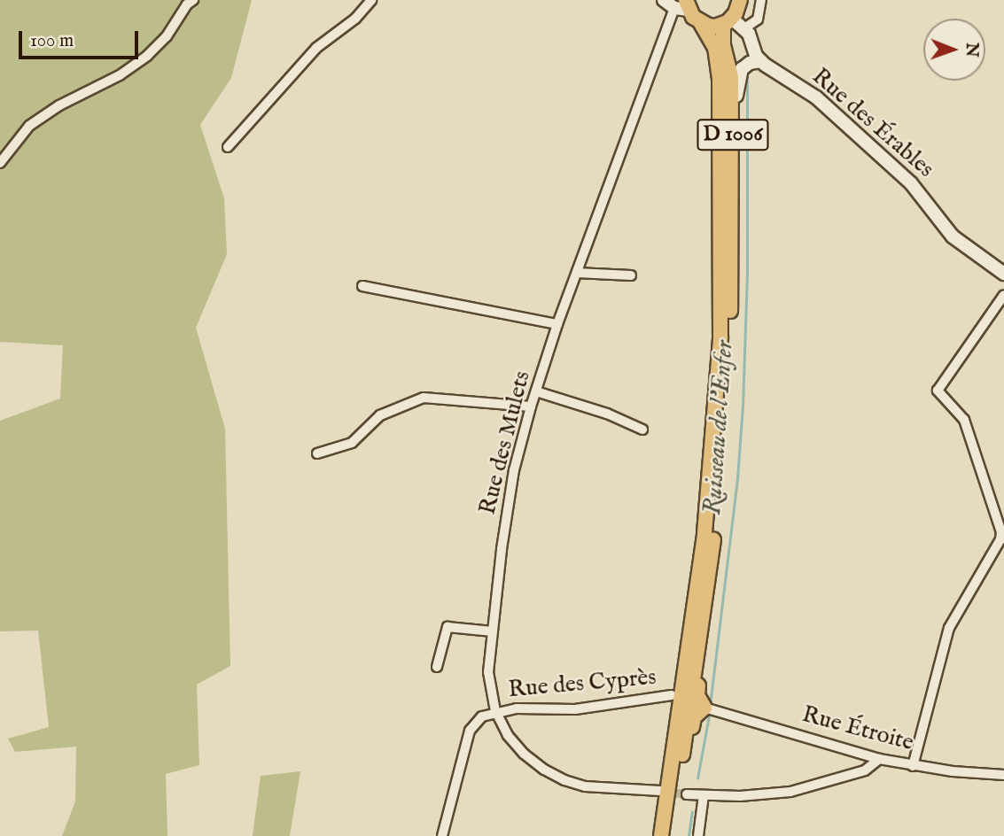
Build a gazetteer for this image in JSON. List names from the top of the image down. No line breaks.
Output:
{"streets":{"main road":["D 1006"],"street":["Rue des Érables","Rue des Mulets","Rue des Cyprès","Rue Étroite"]},"crossings":[["Rue des Érables","D 1006"],["D 1006","Rue des Cyprès"],["Rue des Mulets","Rue des Cyprès"]],"water":["Ruisseau de l'Enfer"],"scale_bar":"100 m","north":"right"}
